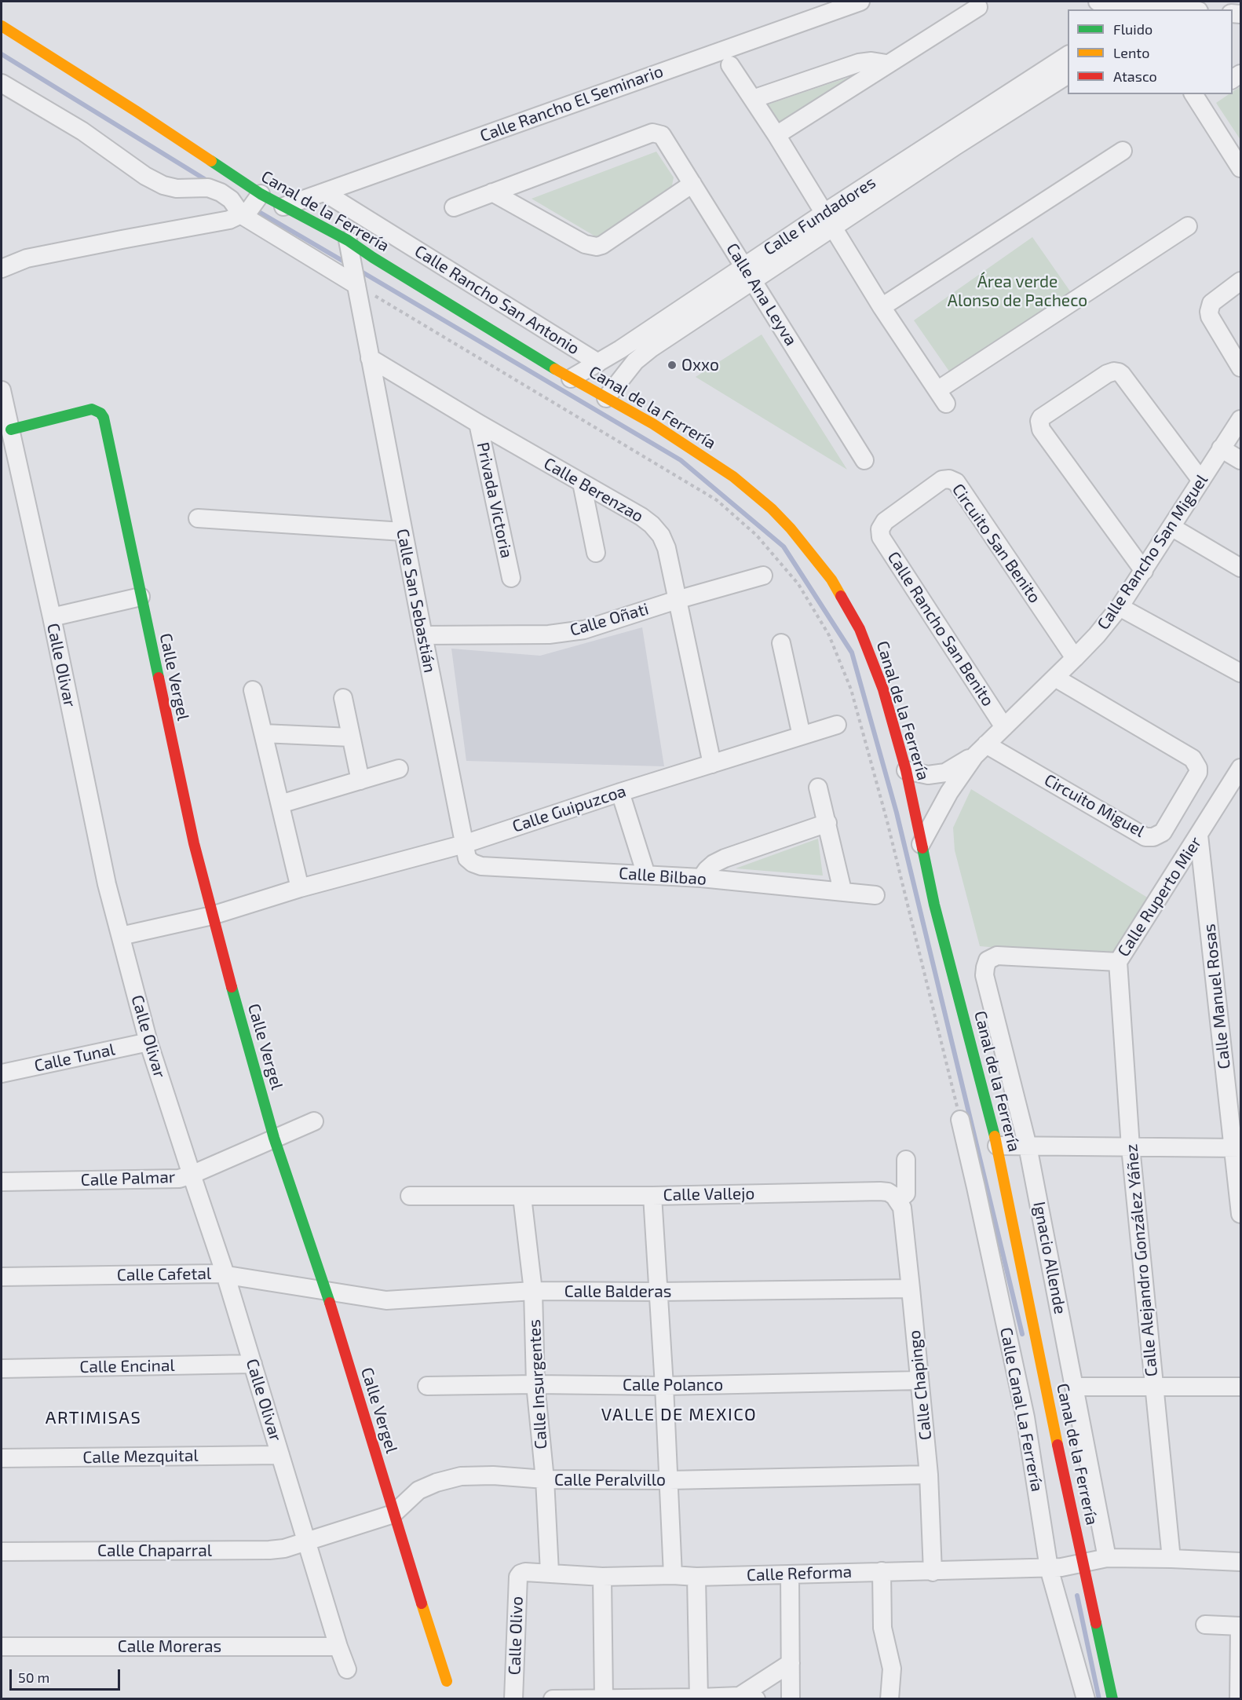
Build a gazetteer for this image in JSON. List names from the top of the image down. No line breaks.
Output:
{"streets":{"street":["Calle Rancho El Seminario","Canal de la Ferrería","Calle Fundadores","Calle Ana Leyva","Calle Rancho San Antonio","Calle Berenzao","Privada Victoria","Circuito San Benito","Calle Rancho San Miguel","Calle San Sebastián","Calle Oñati","Calle Rancho San Benito","Calle Olivar","Calle Vergel","Circuito Miguel","Calle Guipuzcoa","Calle Bilbao","Calle Ruperto Mier","Calle Manuel Rosas","Calle Tunal","Calle Palmar","Calle Vallejo","Ignacio Allende","Calle Alejandro González Yáñez","Calle Cafetal","Calle Balderas","Calle Encinal","Calle Insurgentes","Calle Polanco","Calle Chapingo","Calle Canal La Ferrería","Calle Mezquital","Calle Peralvillo","Calle Chaparral","Calle Reforma","Calle Olivo","Calle Moreras"]},"crossings":[["Calle Rancho El Seminario","Canal de la Ferrería"],["Calle Rancho El Seminario","Calle Rancho San Antonio"],["Canal de la Ferrería","Calle Fundadores"],["Canal de la Ferrería","Calle Rancho San Miguel"],["Canal de la Ferrería","Calle San Sebastián"],["Canal de la Ferrería","Calle Canal La Ferrería"],["Canal de la Ferrería","Calle Reforma"],["Calle Fundadores","Calle Ana Leyva"],["Calle Fundadores","Calle Rancho San Antonio"],["Calle Berenzao","Privada Victoria"],["Calle Berenzao","Calle San Sebastián"],["Calle Berenzao","Calle Oñati"],["Calle Berenzao","Calle Guipuzcoa"],["Circuito San Benito","Calle Rancho San Miguel"],["Circuito San Benito","Calle Rancho San Benito"],["Calle Rancho San Miguel","Calle Rancho San Benito"],["Calle Rancho San Miguel","Circuito Miguel"],["Calle San Sebastián","Calle Oñati"],["Calle San Sebastián","Calle Guipuzcoa"],["Calle San Sebastián","Calle Bilbao"],["Calle Olivar","Calle Vergel"],["Calle Olivar","Calle Guipuzcoa"],["Calle Olivar","Calle Tunal"],["Calle Olivar","Calle Palmar"],["Calle Olivar","Calle Cafetal"],["Calle Olivar","Calle Encinal"],["Calle Olivar","Calle Mezquital"],["Calle Olivar","Calle Peralvillo"],["Calle Olivar","Calle Chaparral"],["Calle Olivar","Calle Moreras"],["Calle Vergel","Calle Guipuzcoa"],["Calle Vergel","Calle Palmar"],["Calle Vergel","Calle Cafetal"],["Calle Vergel","Calle Balderas"],["Calle Vergel","Calle Peralvillo"],["Calle Guipuzcoa","Calle Bilbao"],["Calle Ruperto Mier","Calle Manuel Rosas"],["Calle Ruperto Mier","Ignacio Allende"],["Calle Ruperto Mier","Calle Alejandro González Yáñez"],["Calle Vallejo","Calle Insurgentes"],["Calle Vallejo","Calle Chapingo"],["Ignacio Allende","Calle Reforma"],["Calle Alejandro González Yáñez","Calle Reforma"],["Calle Cafetal","Calle Balderas"],["Calle Balderas","Calle Insurgentes"],["Calle Balderas","Calle Chapingo"],["Calle Insurgentes","Calle Polanco"],["Calle Insurgentes","Calle Peralvillo"],["Calle Insurgentes","Calle Reforma"],["Calle Polanco","Calle Chapingo"],["Calle Chapingo","Calle Peralvillo"],["Calle Chapingo","Calle Reforma"],["Calle Canal La Ferrería","Calle Reforma"],["Calle Peralvillo","Calle Chaparral"],["Calle Reforma","Calle Olivo"]],"districts":["VALLE DE MEXICO","ARTIMISAS"],"parks":["Área verde Alonso de Pacheco"],"places":["Oxxo"],"legend":["Fluido","Lento","Atasco"],"scale_bar":"50 m"}
